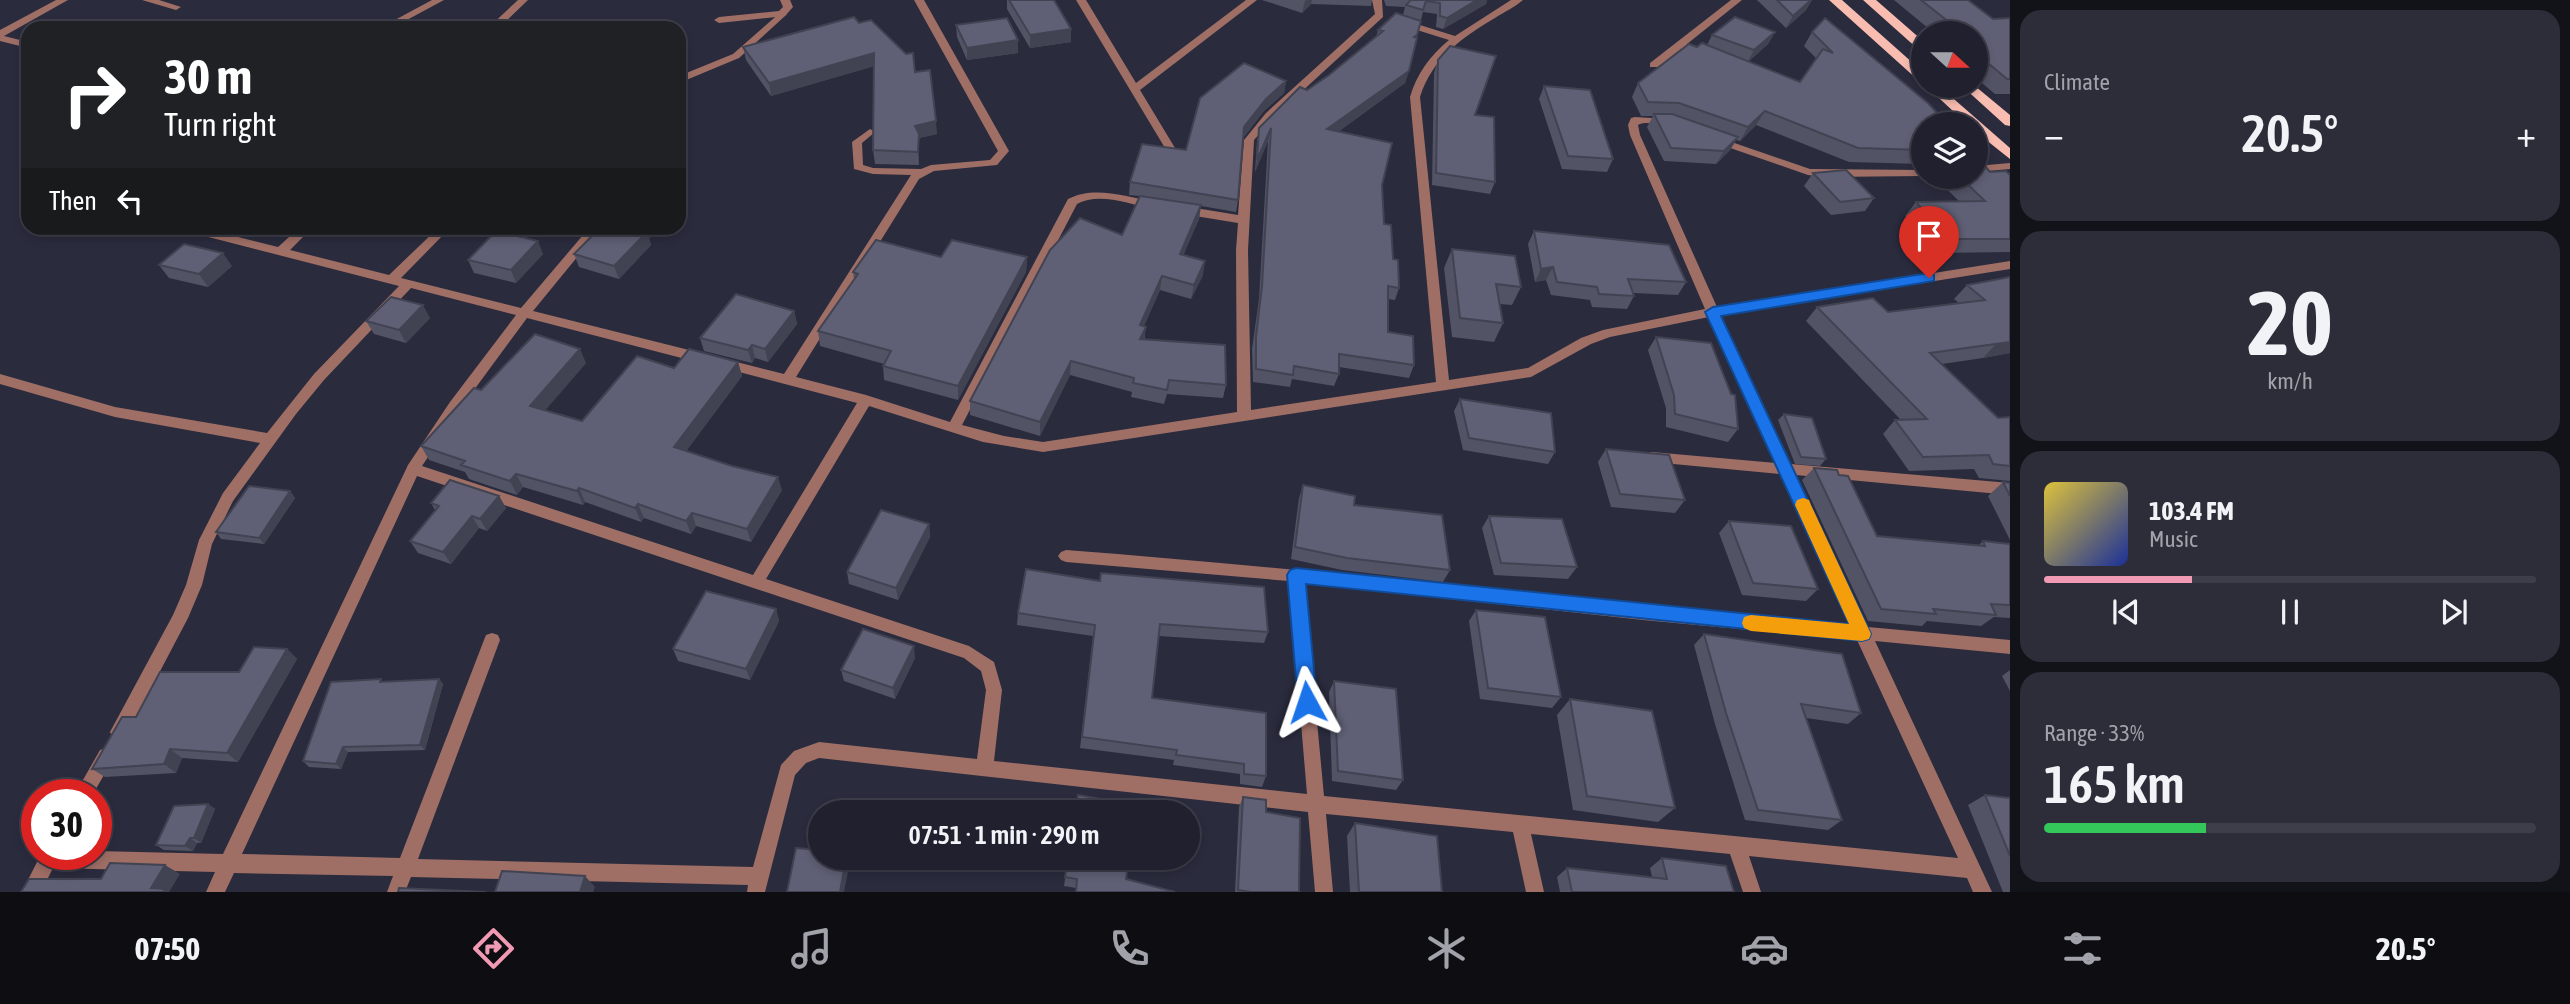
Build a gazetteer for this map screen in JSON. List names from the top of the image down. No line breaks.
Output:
{"north":"right","page":{"tile":["Climate",["20","km/h"],["Range · 33%","165 km"]],"turn":["30 m","Turn right"],"heat":["−","20.5°","+"],"then":"Then","song":["103.4 FM","Music"],"limit":"30","trip":"07:51 · 1 min · 290 m","tabs":["07:50","20.5°"]}}
